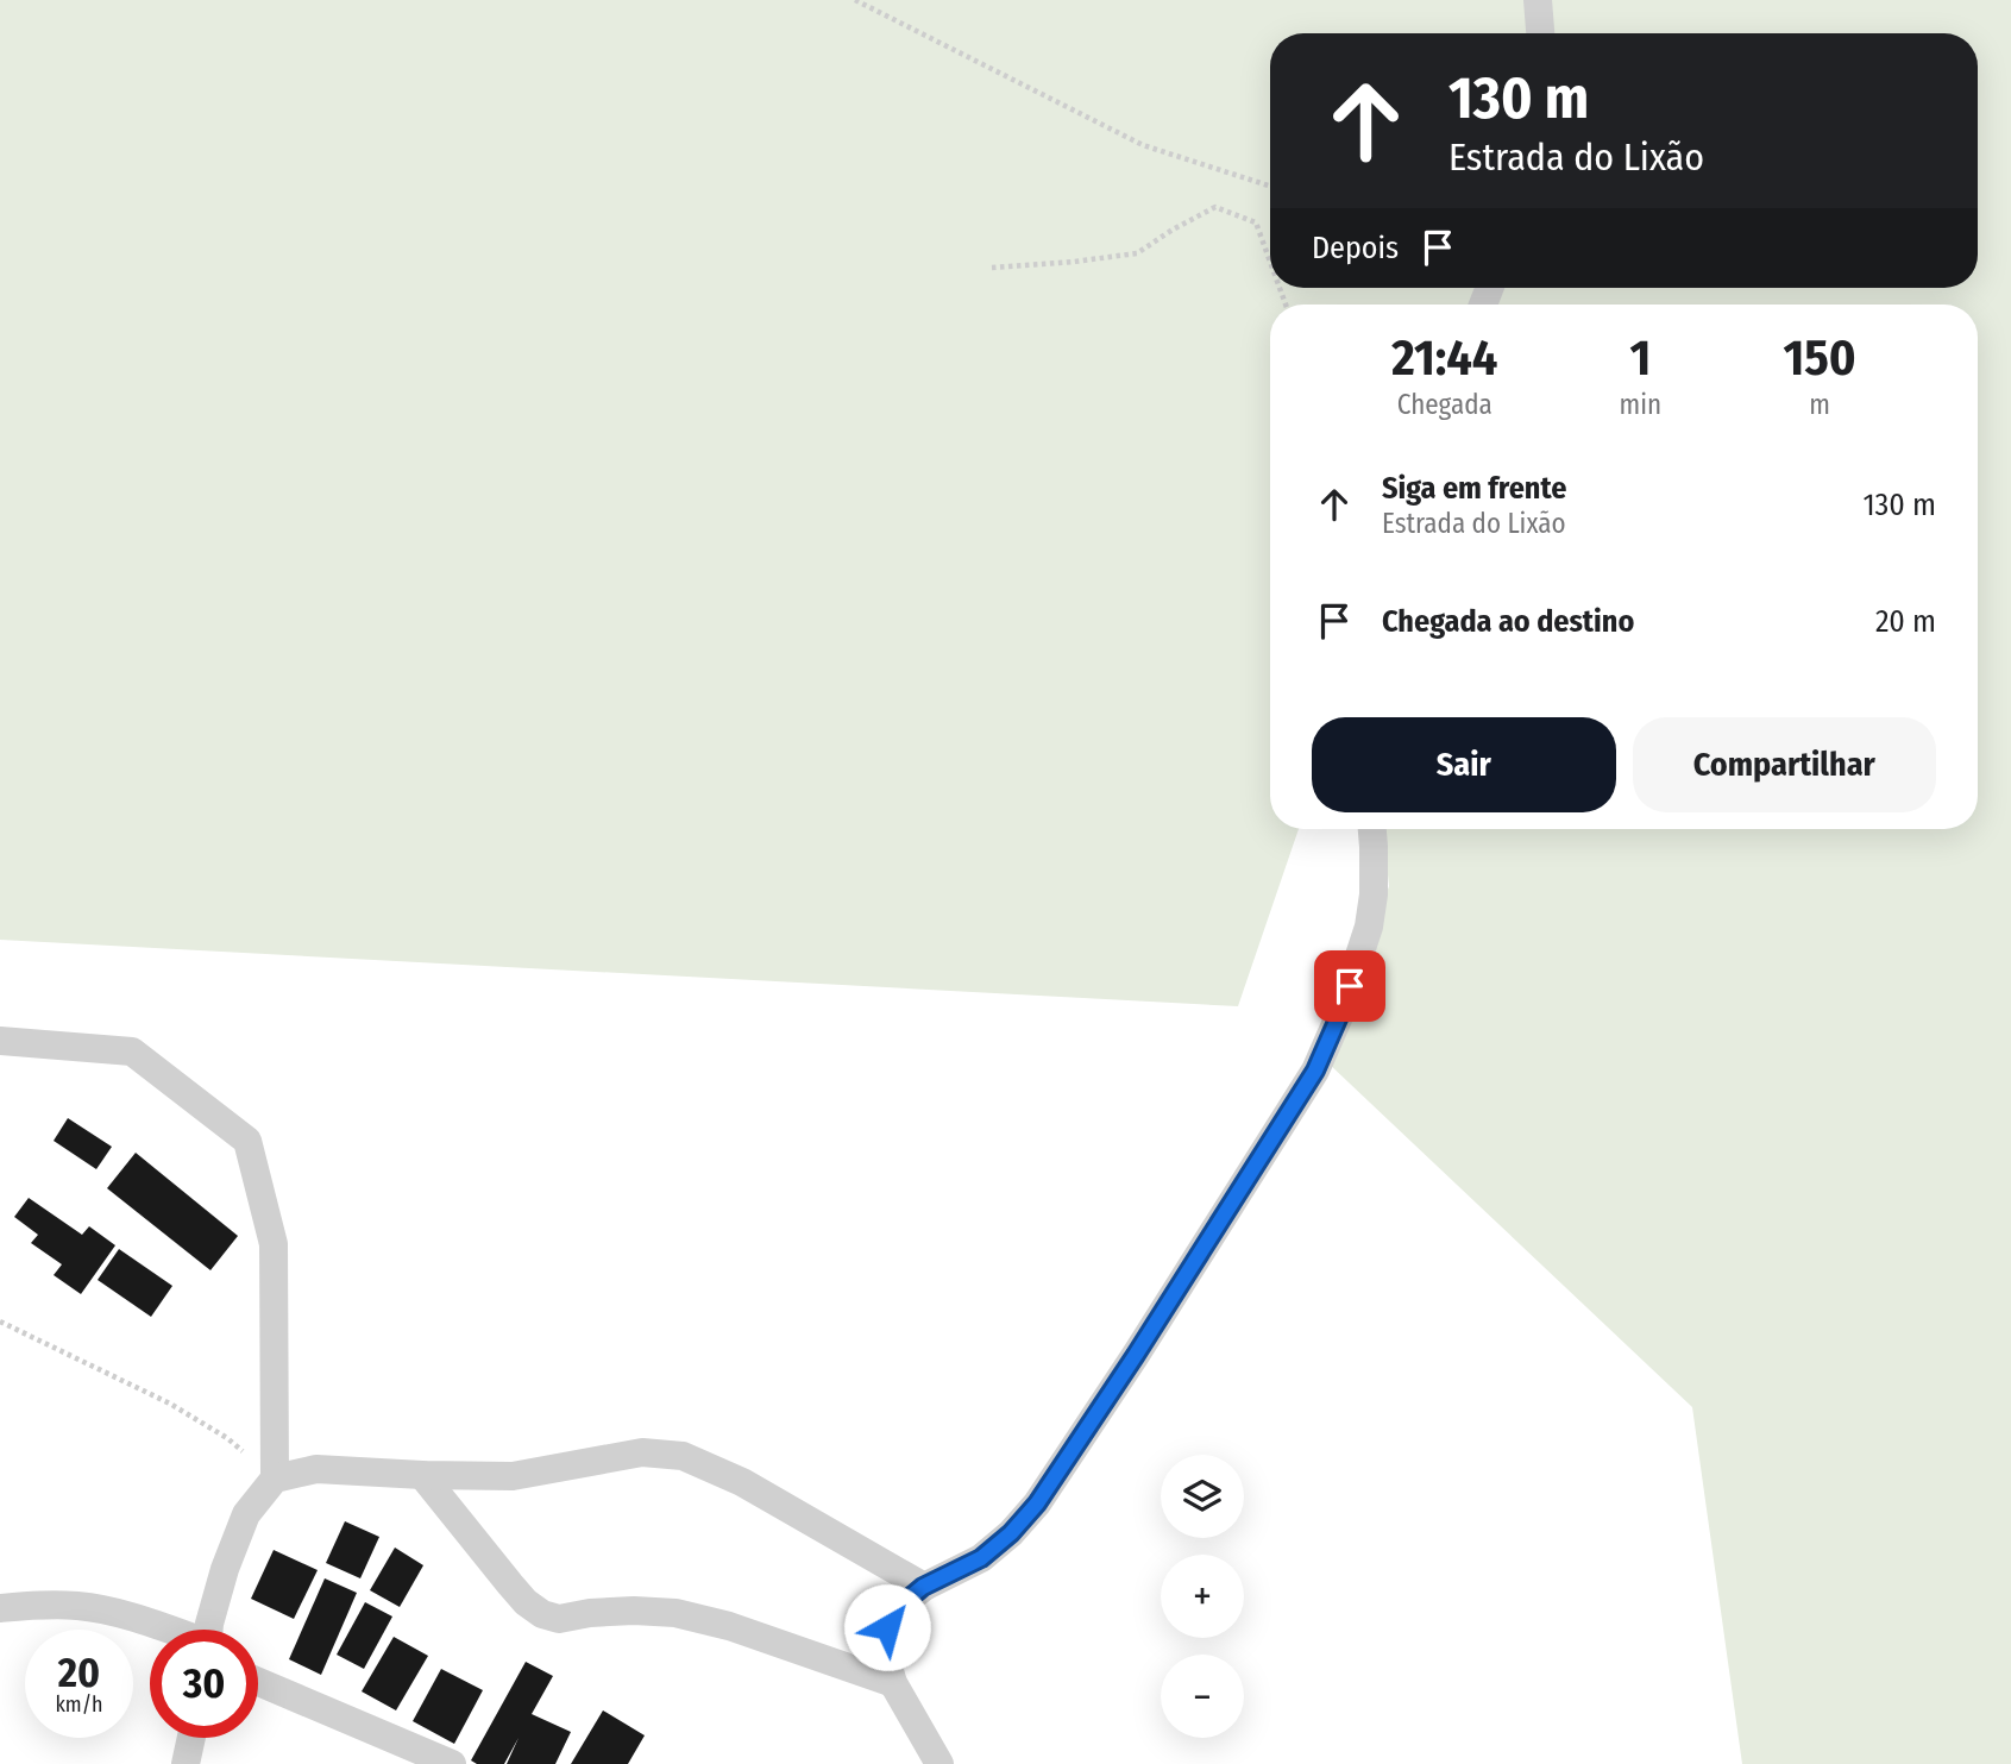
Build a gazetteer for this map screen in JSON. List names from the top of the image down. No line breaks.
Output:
{"page":{"turn":["130 m","Estrada do Lixão"],"then":"Depois","eta":["21:44","Chegada","1","min","150","m"],"list":[{"name":"Siga em frente","note":"Estrada do Lixão","value":"130 m"},{"name":"Chegada ao destino","value":"20 m"}],"buttons":["Sair","Compartilhar"],"map_buttons":["+","−"],"speed":"20 km/h","limit":"30"}}
